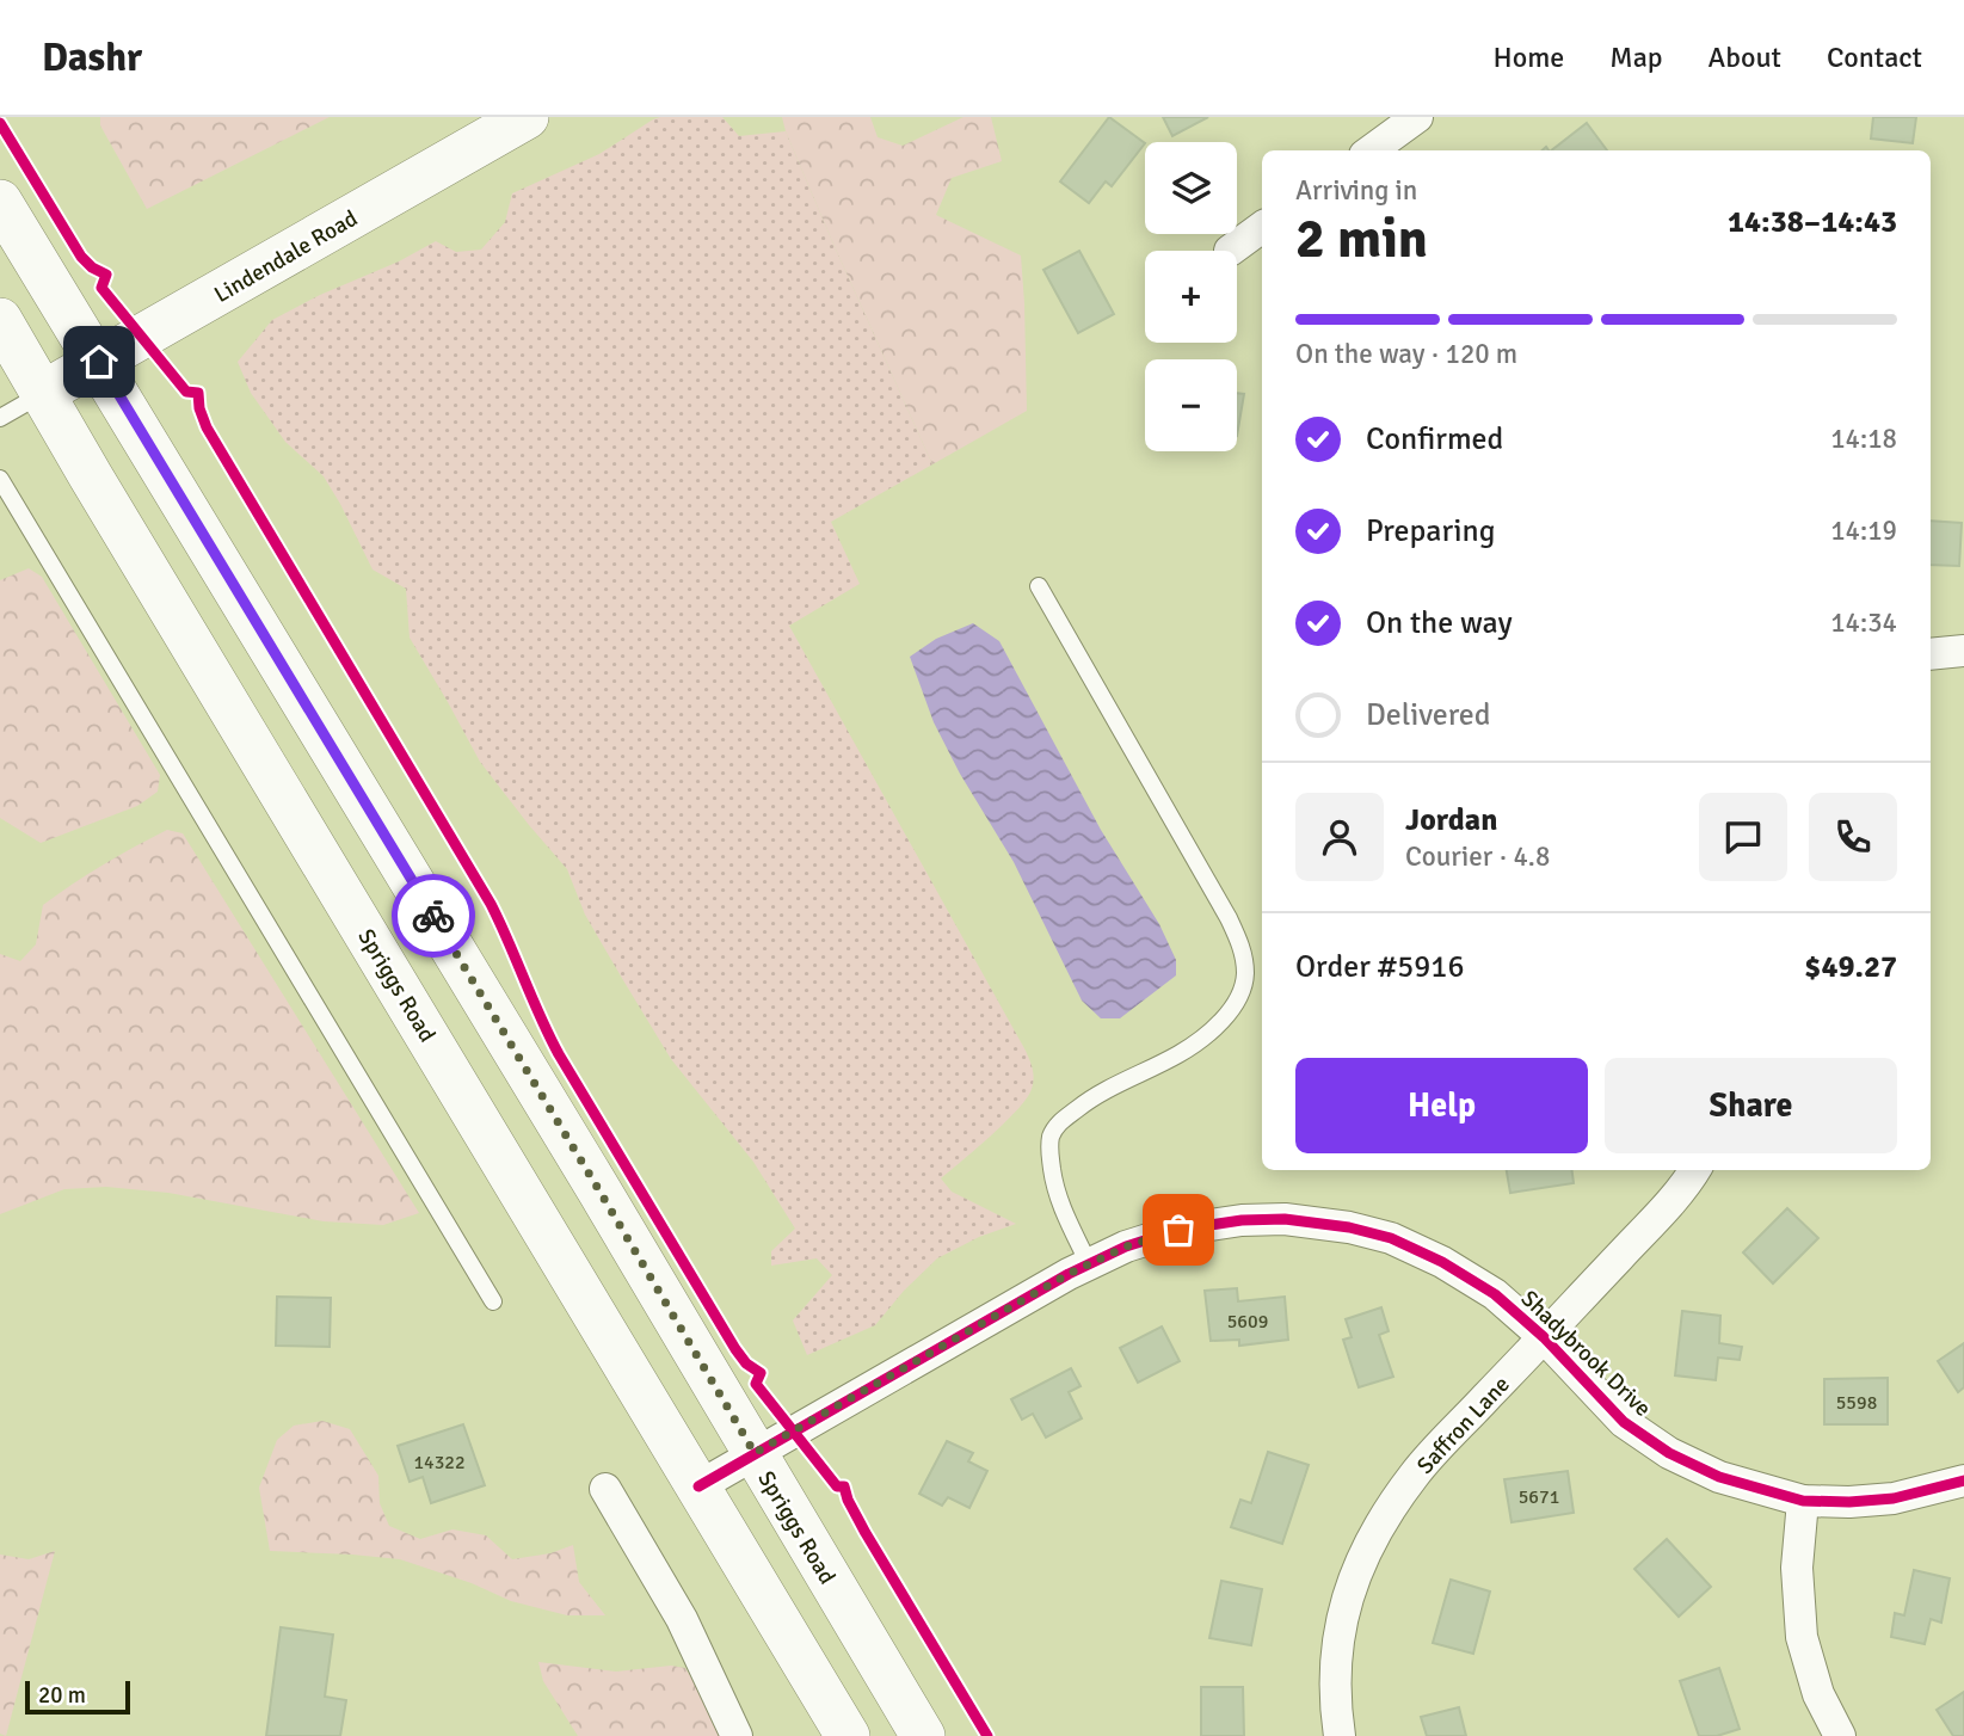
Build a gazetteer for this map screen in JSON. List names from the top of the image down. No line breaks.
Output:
{"streets":{"main road":["Lindendale Road","Spriggs Road"],"street":["Shadybrook Drive","Saffron Lane"]},"crossings":[["Lindendale Road","Spriggs Road"],["Spriggs Road","Shadybrook Drive"],["Shadybrook Drive","Saffron Lane"]],"house_numbers":["5609","5598","14322","5671"],"scale_bar":"20 m","page":{"header":"Dashr","nav":["Home","Map","About","Contact"],"map_buttons":["+","−"],"heading":["2 min","Arriving in","14:38–14:43"],"panel":["Jordan","Courier · 4.8","Order #5916","$49.27"],"bar":"On the way · 120 m","list":[["Confirmed","14:18"],["Preparing","14:19"],["On the way","14:34"],"Delivered"],"buttons":["Help","Share"],"scale":"20 m"}}
